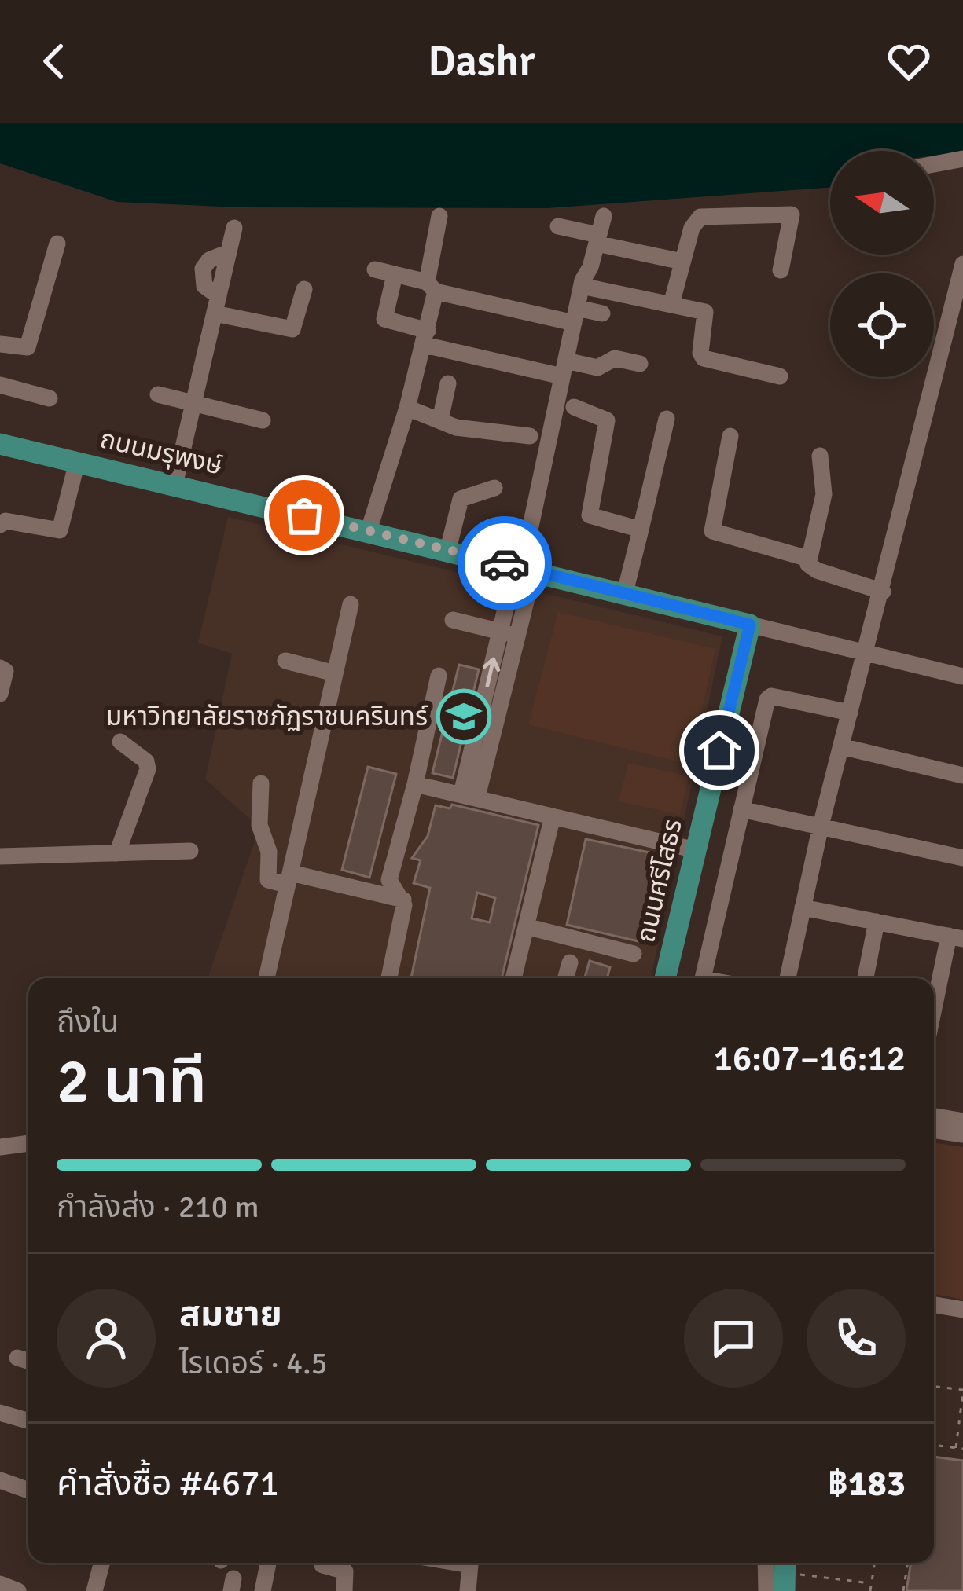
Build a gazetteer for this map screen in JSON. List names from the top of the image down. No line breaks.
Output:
{"streets":{"main road":["ถนนมรุพงษ์","ถนนศรีโสธร"]},"crossings":[["ถนนมรุพงษ์","ถนนศรีโสธร"]],"places":{"school or university":["มหาวิทยาลัยราชภัฏราชนครินทร์"]},"north":"left","page":{"header":"Dashr","heading":["2 นาที","ถึงใน","16:07–16:12"],"panel":["สมชาย","ไรเดอร์ · 4.5","คำสั่งซื้อ #4671","฿183"],"bar":"กำลังส่ง · 210 m"}}
